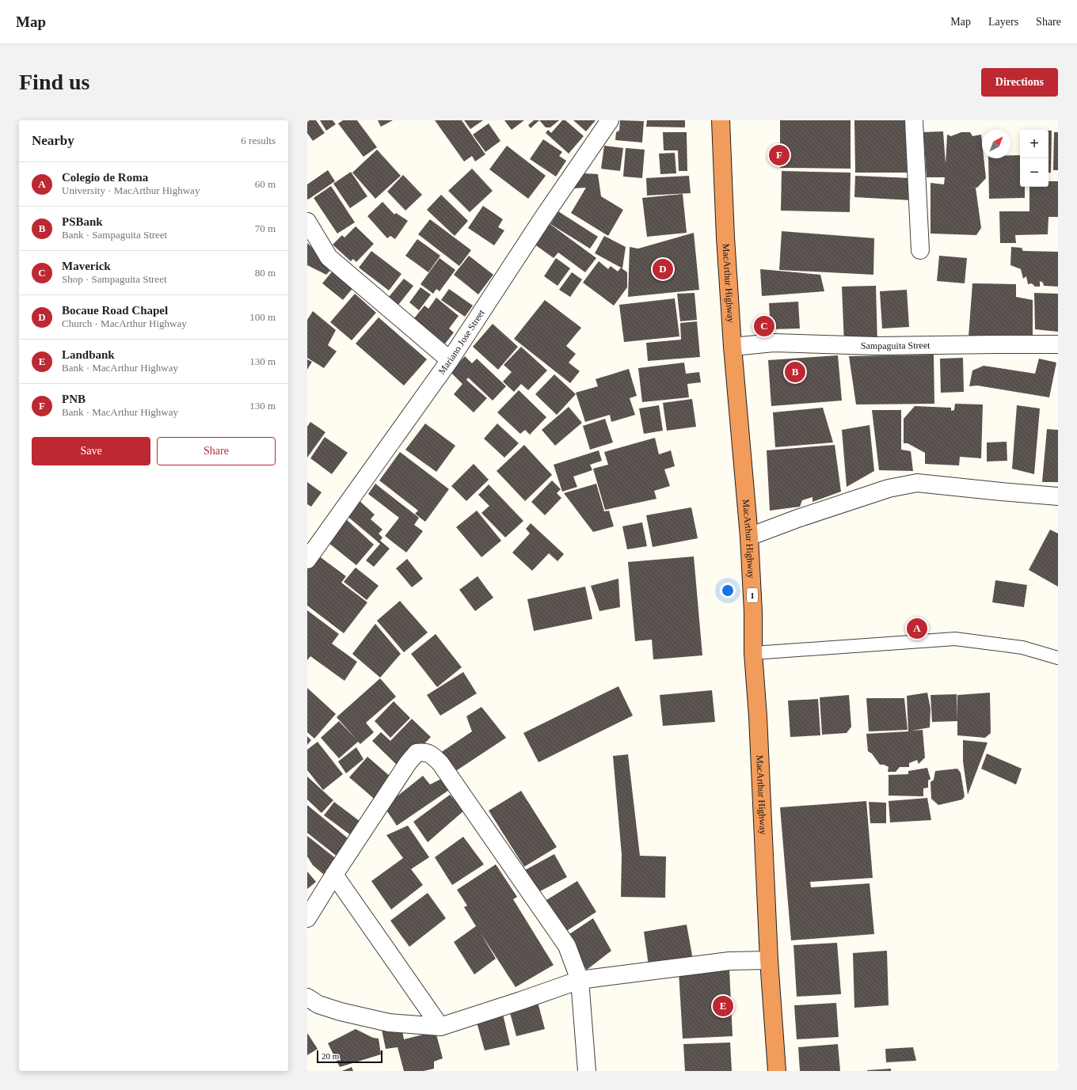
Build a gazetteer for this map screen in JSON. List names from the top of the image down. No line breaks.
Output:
{"streets":{"highway":["MacArthur Highway","1"],"street":["Mariano Jose Street","Sampaguita Street"]},"crossings":[["MacArthur Highway","Sampaguita Street"]],"scale_bar":"20 m","north":"top right","page":{"header":"Map","nav":["Map","Layers","Share"],"buttons":["Directions",["Save","Share"]],"title":"Find us","heading":["Nearby","6 results"],"map_buttons":["+","−"],"pins":["F","D","C","B","A","E"],"list":[{"mark":"A","name":"Colegio de Roma","note":"University · MacArthur Highway","value":"60 m"},{"mark":"B","name":"PSBank","note":"Bank · Sampaguita Street","value":"70 m"},{"mark":"C","name":"Maverick","note":"Shop · Sampaguita Street","value":"80 m"},{"mark":"D","name":"Bocaue Road Chapel","note":"Church · MacArthur Highway","value":"100 m"},{"mark":"E","name":"Landbank","note":"Bank · MacArthur Highway","value":"130 m"},{"mark":"F","name":"PNB","note":"Bank · MacArthur Highway","value":"130 m"}],"scale":"20 m"}}
